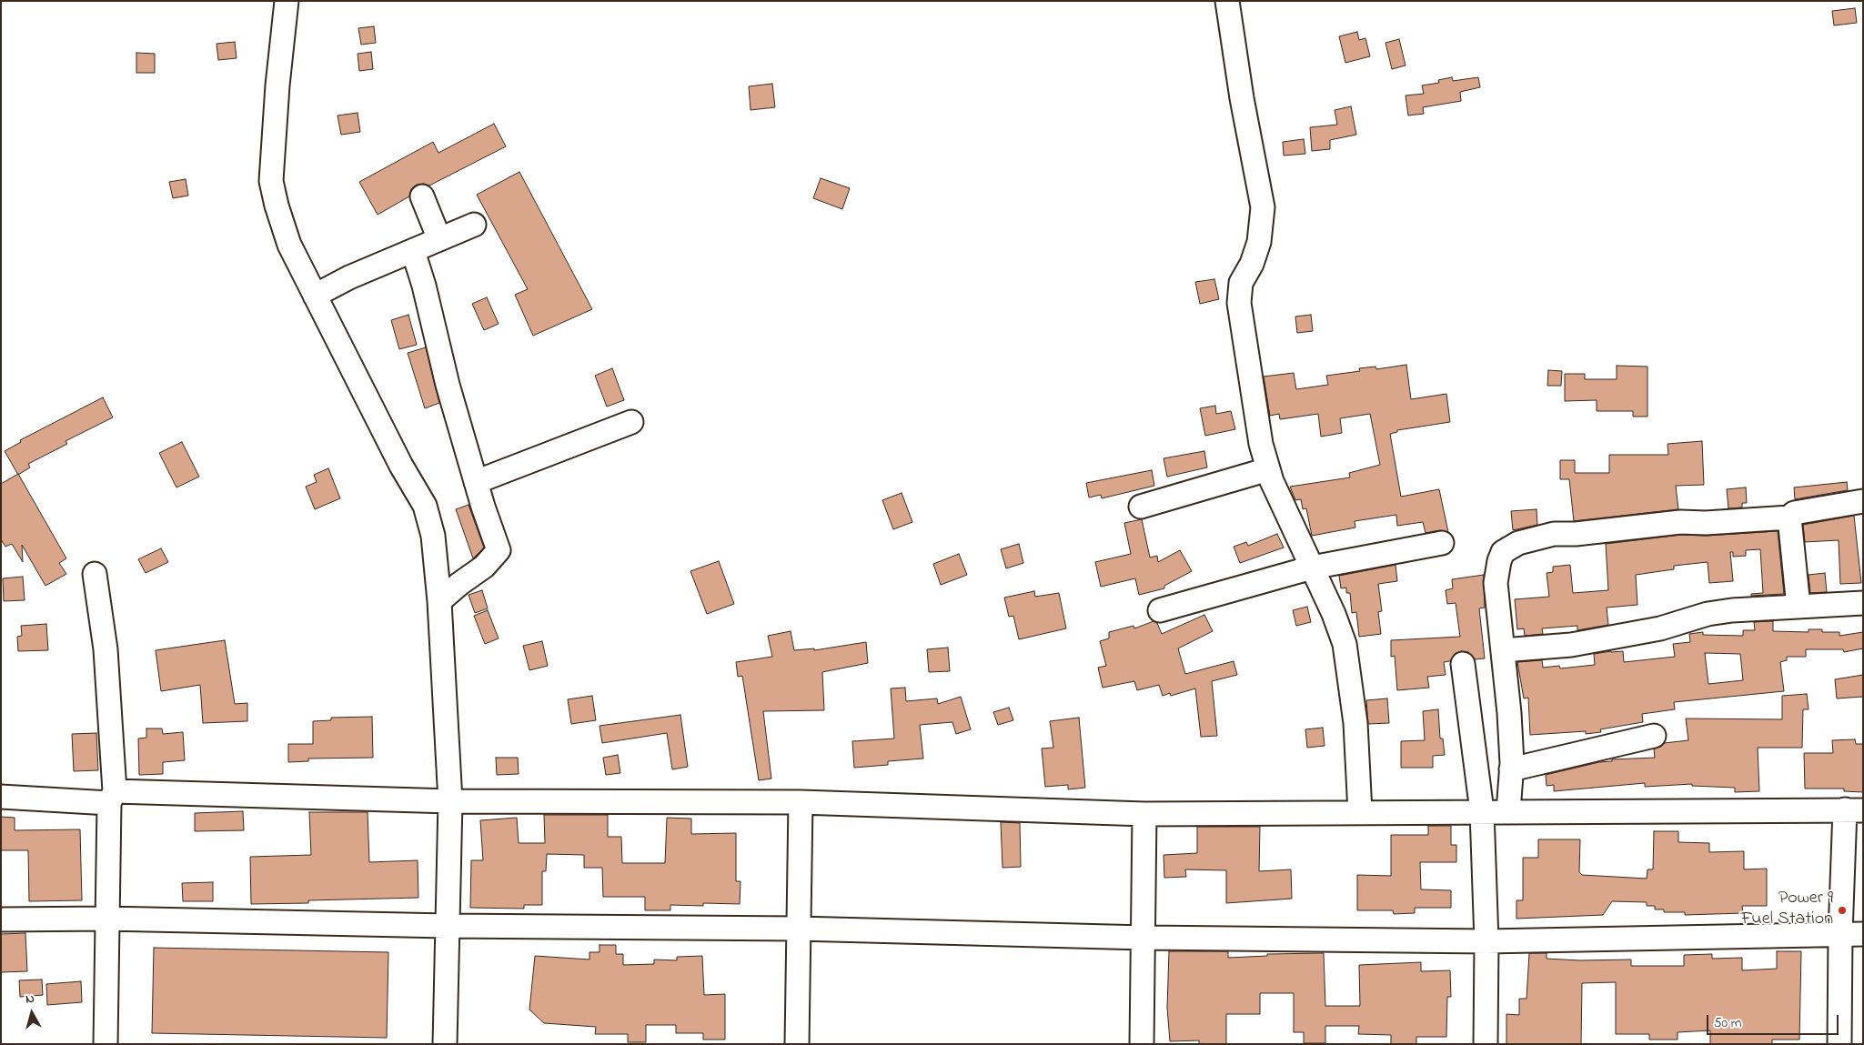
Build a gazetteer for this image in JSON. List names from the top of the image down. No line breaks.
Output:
{"places":["Power 9 Fuel Station"],"scale_bar":"50 m","north":"top"}
